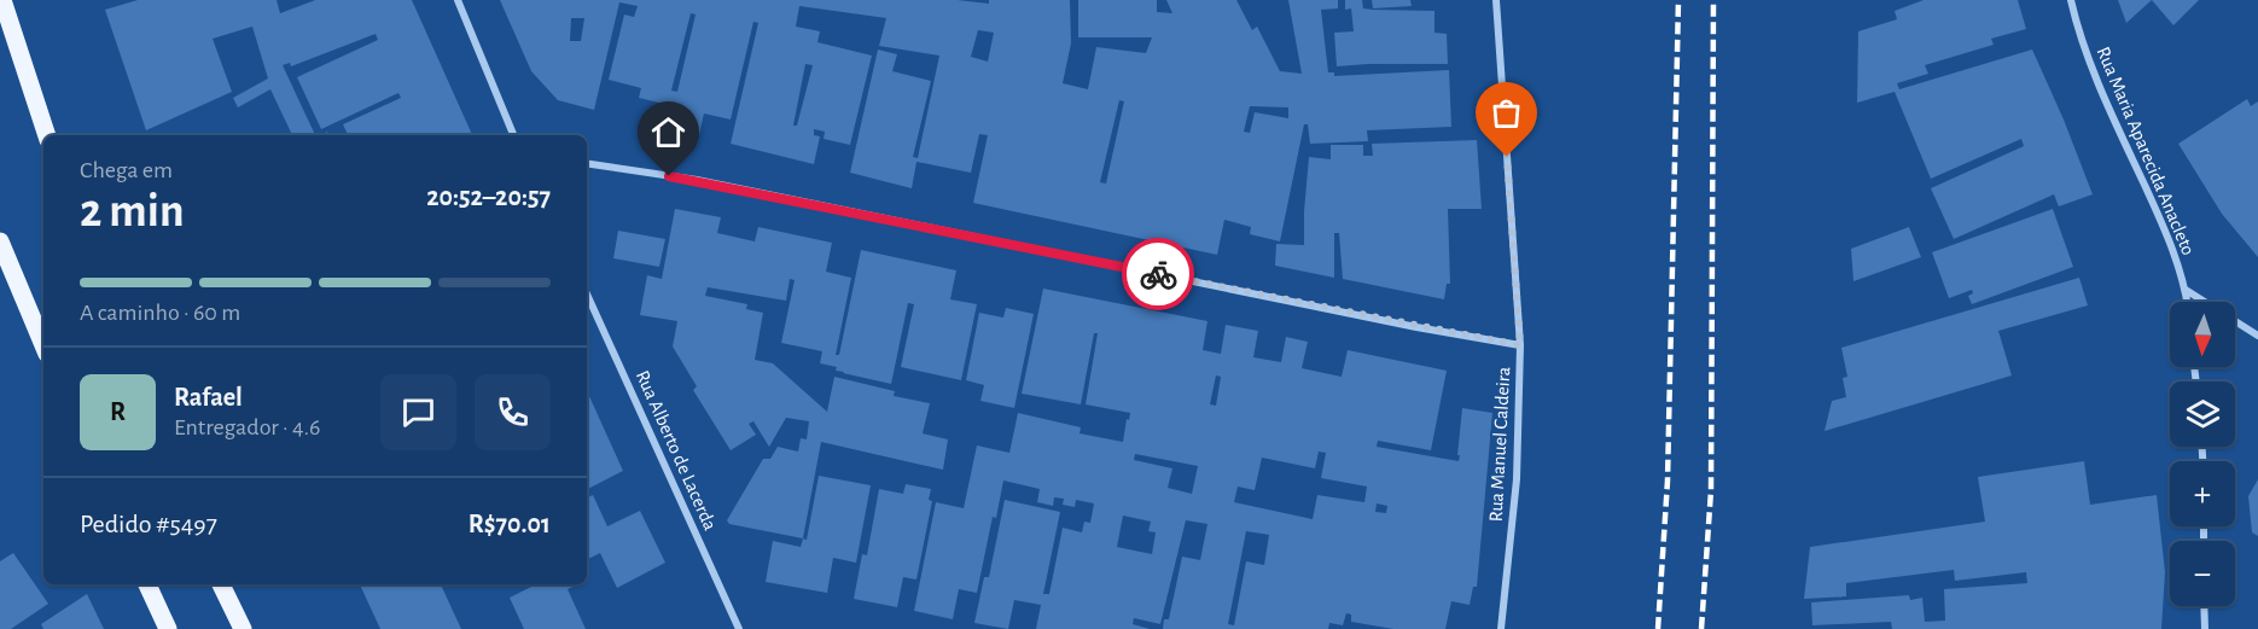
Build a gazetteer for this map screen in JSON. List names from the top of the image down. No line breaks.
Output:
{"streets":{"street":["Rua Maria Aparecida Anacleto","Rua Manuel Caldeira","Rua Alberto de Lacerda"]},"north":"bottom","page":{"heading":["2 min","Chega em","20:52–20:57"],"panel":["Rafael","Entregador · 4.6","Pedido #5497","R$70.01"],"bar":"A caminho · 60 m","map_buttons":["+","−"],"round":"R"}}
